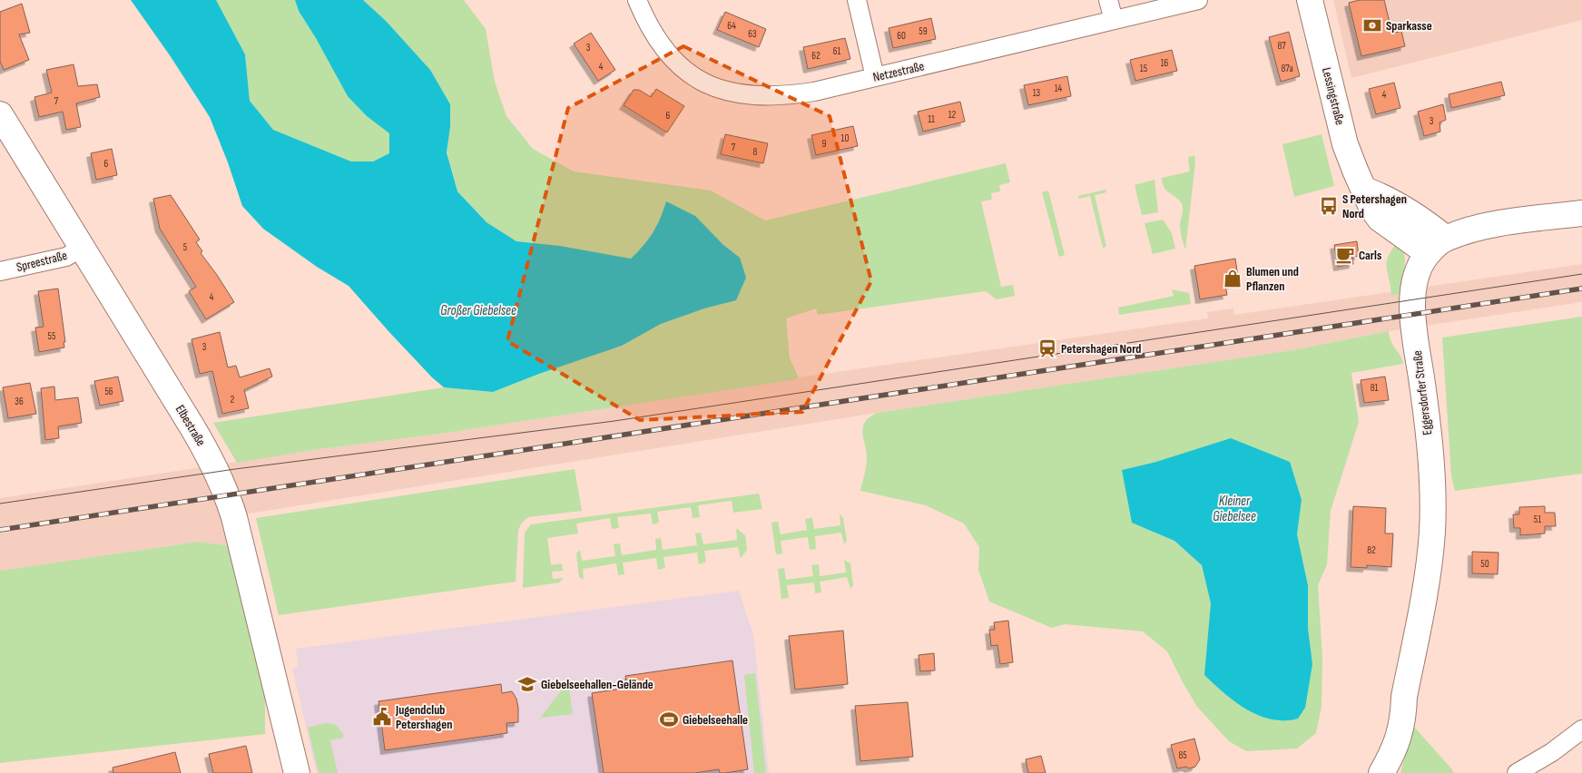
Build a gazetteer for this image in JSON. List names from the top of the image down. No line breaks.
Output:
{"streets":{"street":["Netzestraße","Lessingstraße","Spreestraße","Eggersdorfer Straße","Elbestraße"]},"crossings":[["Lessingstraße","Eggersdorfer Straße"],["Spreestraße","Elbestraße"]],"water":["Großer Giebelsee","Kleiner Giebelsee"],"places":{"bank":["Sparkasse"],"bus stop":["S Petershagen Nord"],"cafe":["Carls"],"shop":["Blumen und Pflanzen"],"station":["Petershagen Nord"],"school or university":["Giebelseehallen-Gelände"],"public building":["Jugendclub Petershagen"],"sports":["Giebelseehalle"]},"house_numbers":["64","59","63","60","87","3","61","62","16","4","15","87a","14","13","4","7","12","6","11","3","10","9","7","8","6","5","4","55","3","81","56","2","36","51","82","50","85"]}
